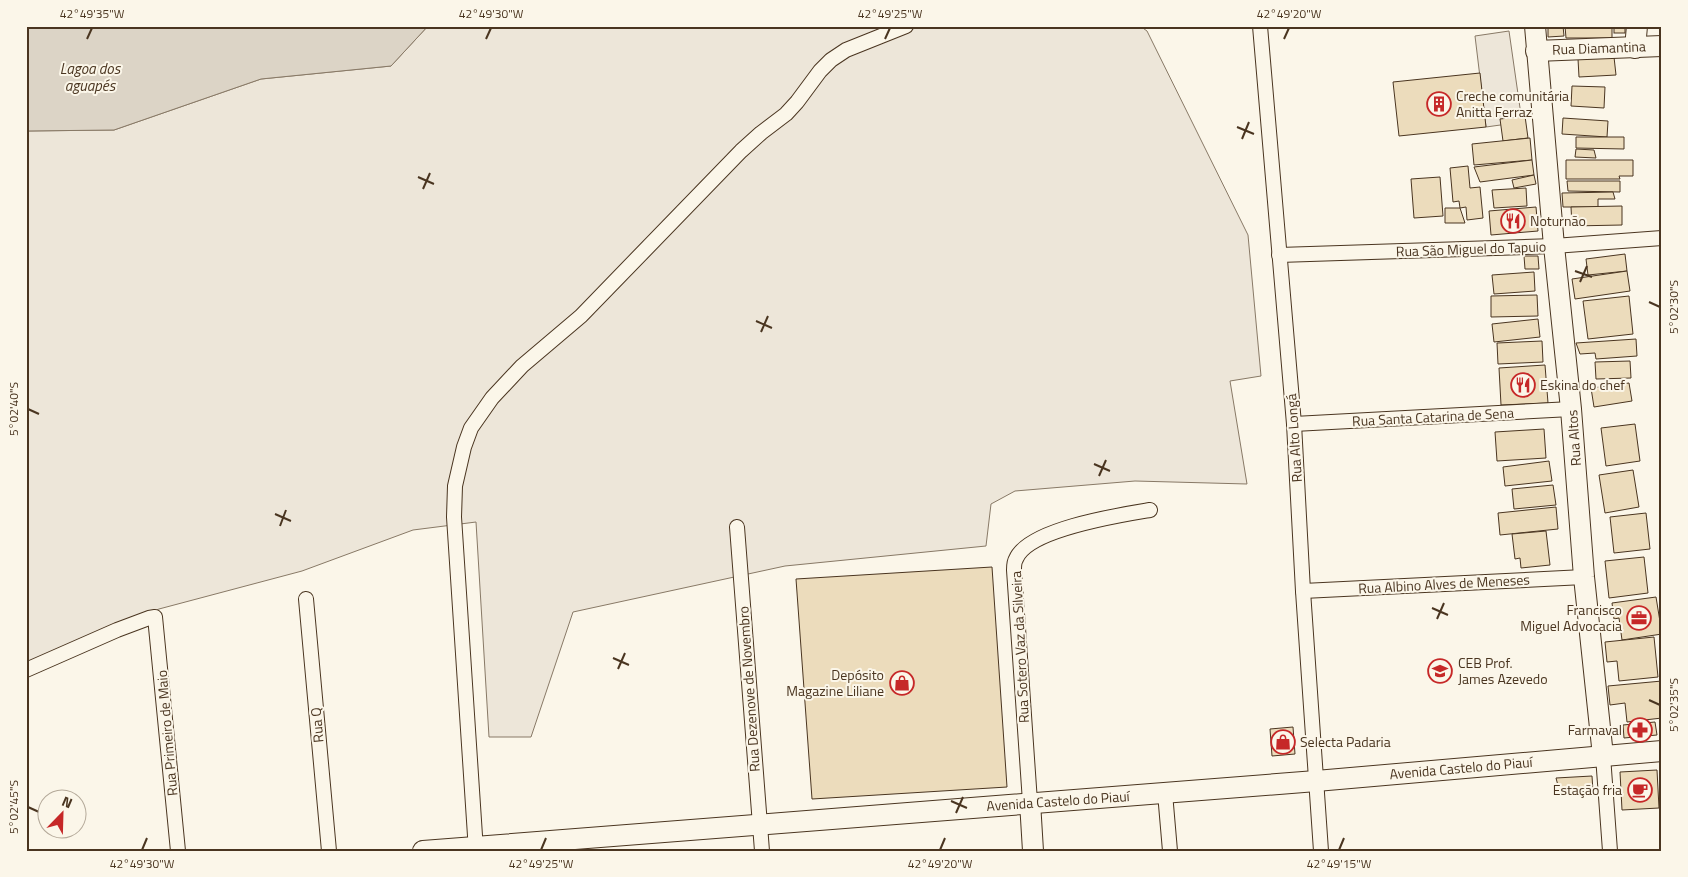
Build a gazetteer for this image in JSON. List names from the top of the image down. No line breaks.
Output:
{"streets":{"main road":["Rua Diamantina","Rua Altos","Rua Sotero Vaz da Silveira","Avenida Castelo do Piauí"],"street":["Rua São Miguel do Tapuio","Rua Santa Catarina de Sena","Rua Alto Longá","Rua Albino Alves de Meneses","Rua Dezenove de Novembro","Rua Q","Rua Primeiro de Maio"]},"crossings":[["Rua Diamantina","Rua Altos"],["Rua São Miguel do Tapuio","Rua Alto Longá"],["Rua São Miguel do Tapuio","Rua Altos"],["Rua Santa Catarina de Sena","Rua Alto Longá"],["Rua Santa Catarina de Sena","Rua Altos"],["Rua Alto Longá","Rua Albino Alves de Meneses"],["Rua Alto Longá","Avenida Castelo do Piauí"],["Rua Altos","Rua Albino Alves de Meneses"],["Rua Altos","Avenida Castelo do Piauí"],["Rua Sotero Vaz da Silveira","Avenida Castelo do Piauí"],["Rua Dezenove de Novembro","Avenida Castelo do Piauí"]],"water":["Lagoa dos aguapés"],"places":{"building":["Creche comunitária Anitta Ferraz"],"restaurant":["Noturnão","Eskina do chef"],"office":["Francisco Miguel Advocacia"],"school or university":["CEB Prof. James Azevedo"],"shop":["Depósito Magazine Liliane","Selecta Padaria"],"pharmacy":["Farmaval"],"cafe":["Estação fria"]},"north":"top right","coordinates":["42°49'35\"W","42°49'30\"W","42°49'25\"W","42°49'20\"W","5°02'30\"S","5°02'40\"S","5°02'35\"S","5°02'45\"S","42°49'15\"W"]}
